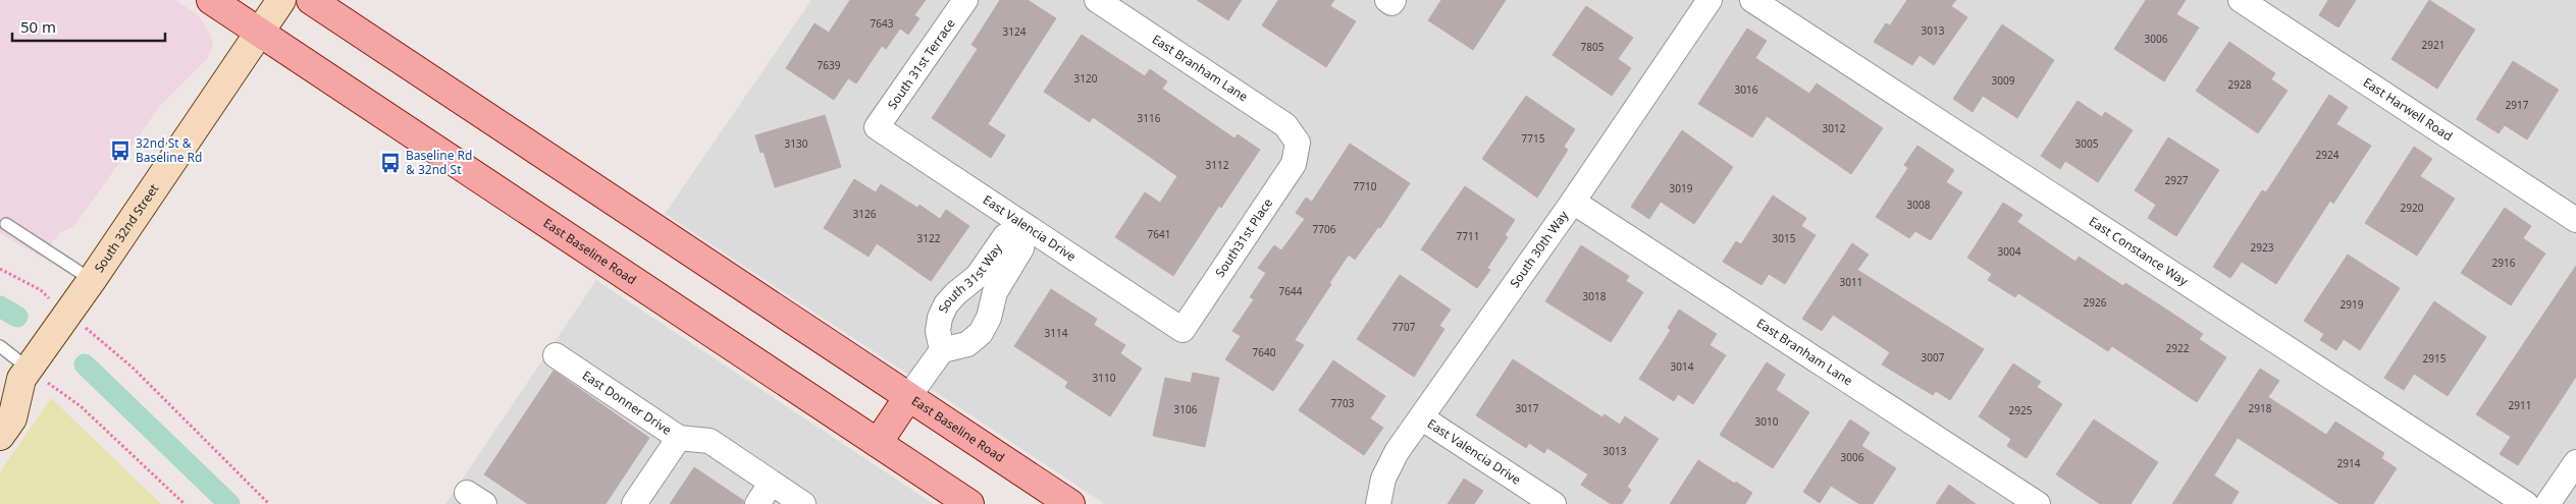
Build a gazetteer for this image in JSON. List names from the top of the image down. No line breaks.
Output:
{"streets":{"main road":["South 32nd Street","East Baseline Road"],"street":["South 31st Terrace","East Branham Lane","East Harwell Road","East Valencia Drive","South31st Place","South 30th Way","East Constance Way","South 31st Way","East Donner Drive"]},"crossings":[["South 31st Terrace","East Valencia Drive"],["East Branham Lane","South31st Place"],["East Branham Lane","South 30th Way"],["South 32nd Street","East Baseline Road"],["East Valencia Drive","South31st Place"],["East Valencia Drive","South 30th Way"],["East Valencia Drive","South 31st Way"]],"places":{"bus stop":["32nd St & Baseline Rd","Baseline Rd & 32nd St"]},"house_numbers":["7643","3013","3124","3006","2921","7805","7639","3120","3009","2928","3016","2917","3116","3012","7715","3130","3005","2924","3112","2927","7710","3019","3008","2920","3126","7706","7641","7711","3122","3015","2923","3004","2916","3011","7644","3018","2926","2919","7707","3114","2922","7640","3007","2915","3014","3110","7703","2911","3017","2918","3106","2925","3010","3013","3006","2914"],"scale_bar":"50 m"}
